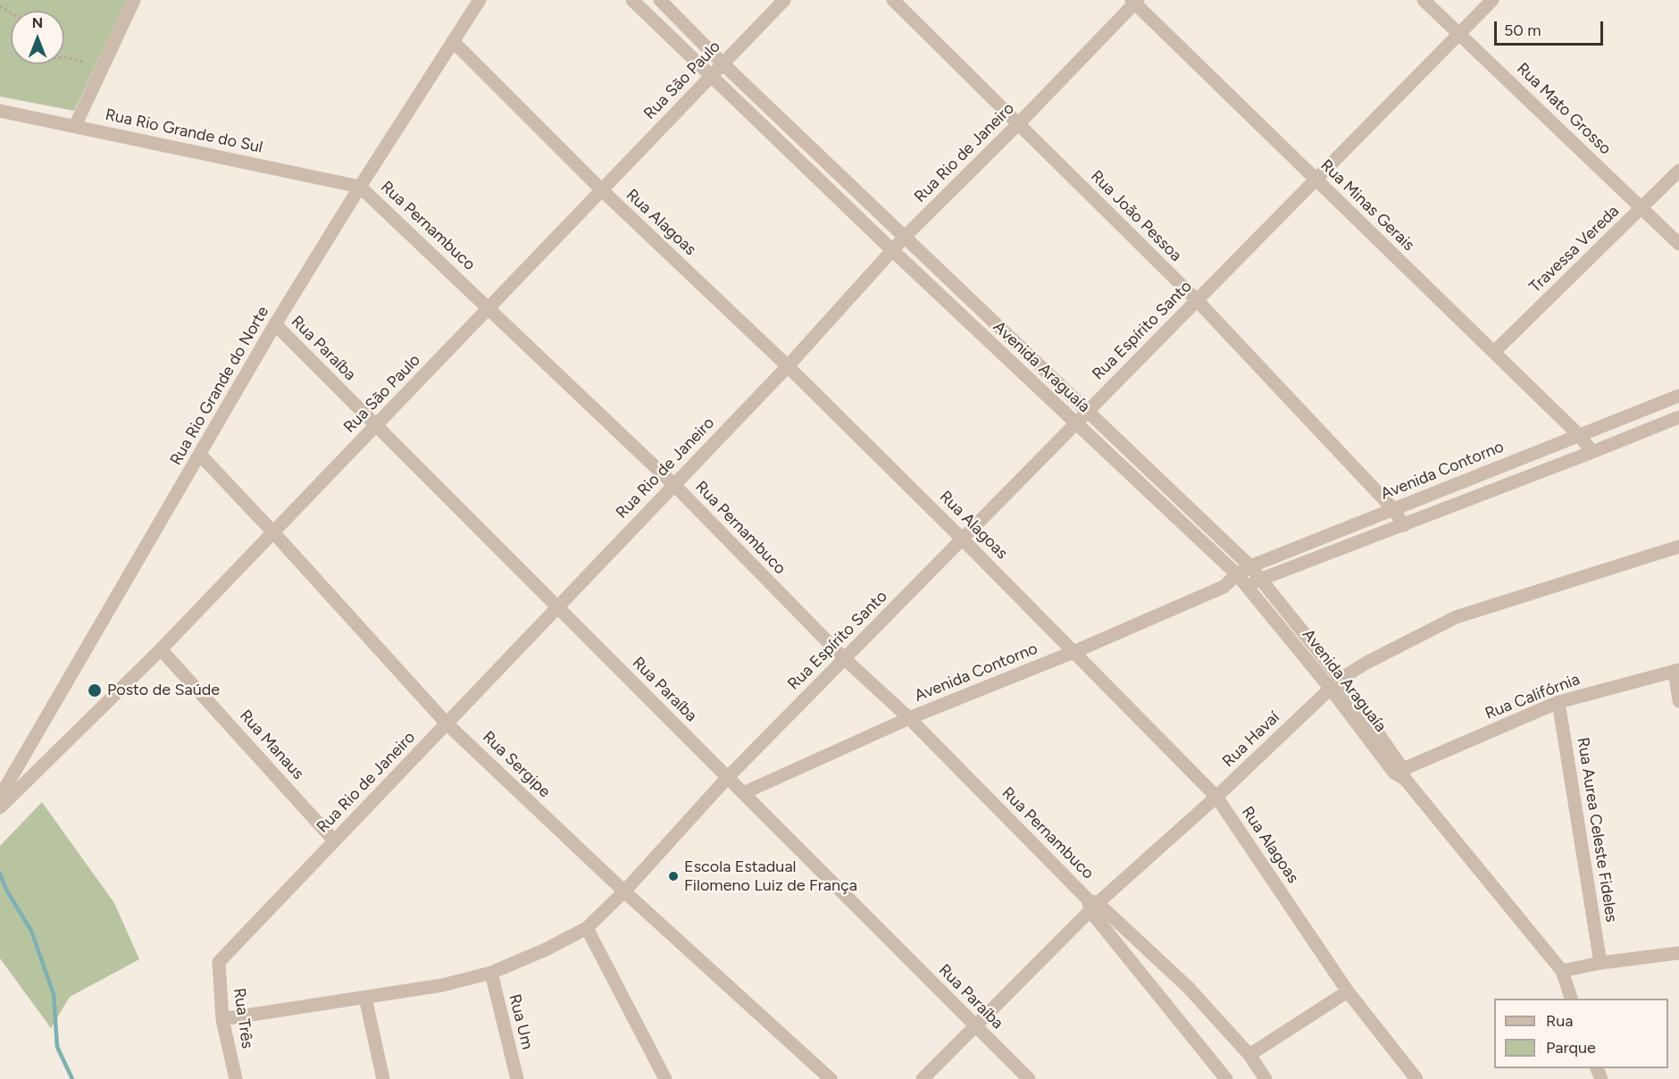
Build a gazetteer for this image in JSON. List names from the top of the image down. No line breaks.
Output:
{"streets":{"street":["Rua São Paulo","Rua Mato Grosso","Rua Rio Grande do Sul","Rua Rio de Janeiro","Rua Minas Gerais","Rua João Pessoa","Rua Alagoas","Rua Pernambuco","Travessa Vereda","Rua Espírito Santo","Rua Paraíba","Avenida Araguaía","Rua Rio Grande do Norte","Avenida Contorno","Rua Califórnia","Rua Havaí","Rua Manaus","Rua Sergipe","Rua Aurea Celeste Fideles","Rua Três","Rua Um"]},"crossings":[["Rua São Paulo","Rua Alagoas"],["Rua São Paulo","Rua Pernambuco"],["Rua São Paulo","Rua Paraíba"],["Rua São Paulo","Avenida Araguaía"],["Rua São Paulo","Rua Manaus"],["Rua São Paulo","Rua Sergipe"],["Rua Mato Grosso","Travessa Vereda"],["Rua Mato Grosso","Rua Espírito Santo"],["Rua Rio Grande do Sul","Rua Pernambuco"],["Rua Rio Grande do Sul","Rua Rio Grande do Norte"],["Rua Rio de Janeiro","Rua Minas Gerais"],["Rua Rio de Janeiro","Rua João Pessoa"],["Rua Rio de Janeiro","Rua Alagoas"],["Rua Rio de Janeiro","Rua Pernambuco"],["Rua Rio de Janeiro","Rua Paraíba"],["Rua Rio de Janeiro","Avenida Araguaía"],["Rua Rio de Janeiro","Rua Manaus"],["Rua Rio de Janeiro","Rua Sergipe"],["Rua Rio de Janeiro","Rua Três"],["Rua Minas Gerais","Travessa Vereda"],["Rua Minas Gerais","Rua Espírito Santo"],["Rua Minas Gerais","Avenida Contorno"],["Rua João Pessoa","Rua Espírito Santo"],["Rua João Pessoa","Avenida Contorno"],["Rua Alagoas","Rua Espírito Santo"],["Rua Alagoas","Rua Rio Grande do Norte"],["Rua Alagoas","Avenida Contorno"],["Rua Alagoas","Rua Havaí"],["Rua Pernambuco","Rua Espírito Santo"],["Rua Pernambuco","Rua Rio Grande do Norte"],["Rua Pernambuco","Avenida Contorno"],["Rua Pernambuco","Rua Havaí"],["Rua Espírito Santo","Rua Paraíba"],["Rua Espírito Santo","Avenida Araguaía"],["Rua Espírito Santo","Rua Sergipe"],["Rua Espírito Santo","Rua Três"],["Rua Espírito Santo","Rua Um"],["Rua Paraíba","Rua Rio Grande do Norte"],["Rua Paraíba","Avenida Contorno"],["Rua Paraíba","Rua Havaí"],["Avenida Araguaía","Avenida Contorno"],["Avenida Araguaía","Rua Califórnia"],["Avenida Araguaía","Rua Havaí"],["Rua Rio Grande do Norte","Rua Sergipe"],["Rua Califórnia","Rua Aurea Celeste Fideles"]],"places":["Posto de Saúde","Escola Estadual Filomeno Luiz de França"],"legend":["Rua","Parque"],"scale_bar":"50 m","north":"top"}
